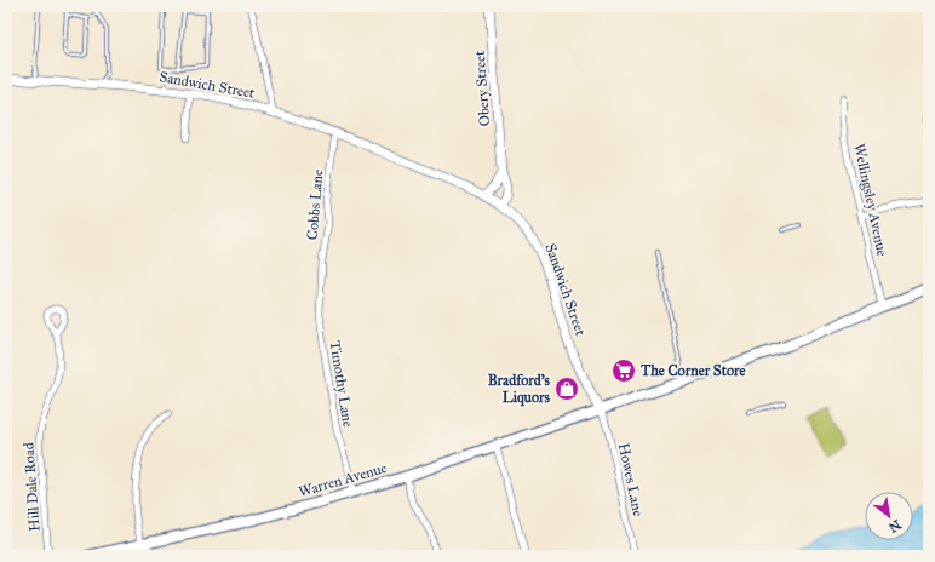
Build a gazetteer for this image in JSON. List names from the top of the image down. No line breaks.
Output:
{"streets":{"main road":["Warren Avenue"],"street":["Sandwich Street","Obery Street","Wellingsley Avenue","Cobbs Lane","Timothy Lane","Howes Lane","Hill Dale Road"]},"crossings":[["Sandwich Street","Obery Street"],["Sandwich Street","Cobbs Lane"],["Sandwich Street","Warren Avenue"],["Sandwich Street","Howes Lane"],["Cobbs Lane","Timothy Lane"],["Timothy Lane","Warren Avenue"],["Warren Avenue","Howes Lane"]],"places":{"supermarket":["The Corner Store"],"shop":["Bradford's Liquors"]},"north":"bottom right"}
